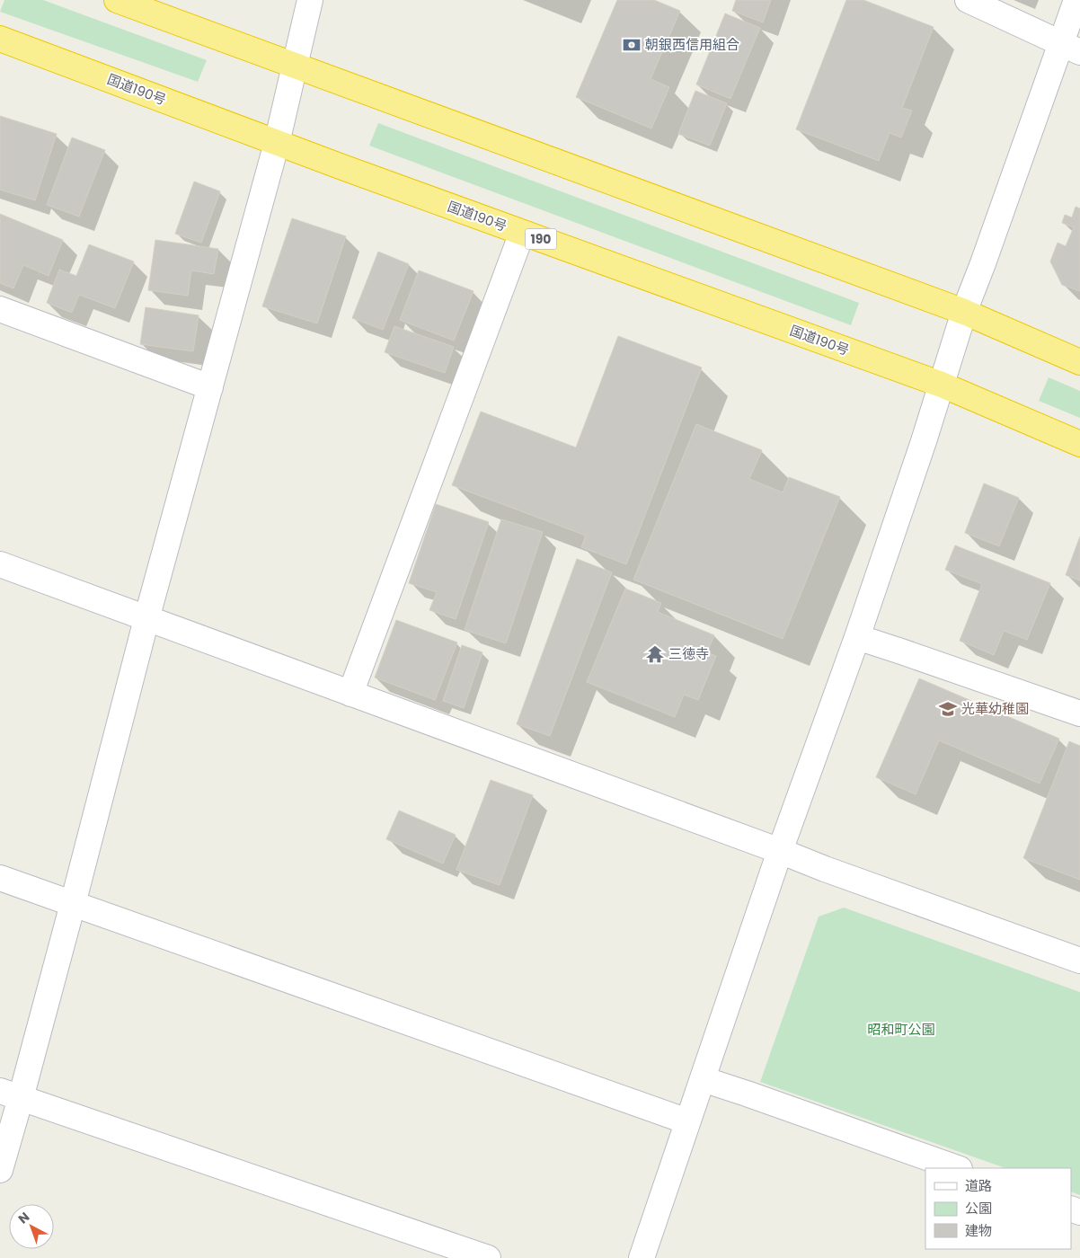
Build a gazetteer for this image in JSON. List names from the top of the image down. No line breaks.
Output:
{"streets":{"highway":["国道190号","190"]},"parks":["昭和町公園"],"places":{"bank":["朝銀西信用組合"],"temple":["三徳寺"],"school or university":["光華幼稚園"]},"legend":["道路","公園","建物"],"north":"top left"}
